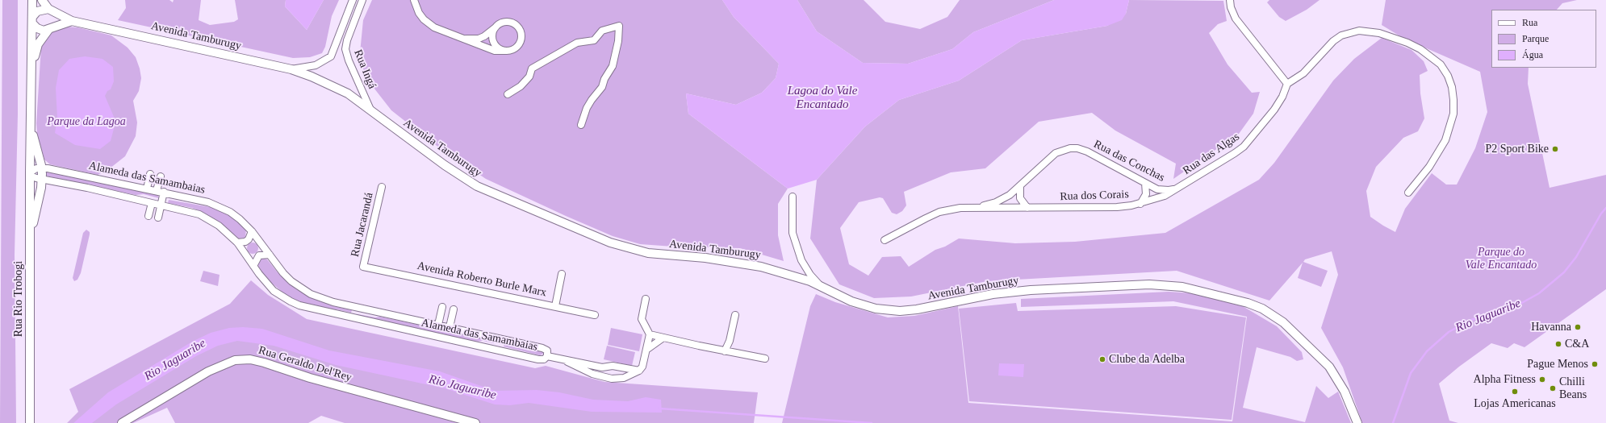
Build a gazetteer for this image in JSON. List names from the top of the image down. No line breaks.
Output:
{"streets":{"main road":["Avenida Tamburugy","Rua Rio Trobogi","Rua Geraldo Del'Rey"],"street":["Rua Ingá","Rua das Algas","Rua das Conchas","Alameda das Samambaias","Rua dos Corais","Rua Jacarandá","Avenida Roberto Burle Marx"]},"crossings":[["Avenida Tamburugy","Rua Ingá"],["Rua das Algas","Rua das Conchas"],["Rua das Algas","Rua dos Corais"],["Rua das Conchas","Rua dos Corais"],["Alameda das Samambaias","Rua Rio Trobogi"],["Rua Jacarandá","Avenida Roberto Burle Marx"]],"water":["Lagoa do Vale Encantado","Rio Jaguaribe"],"parks":["Parque da Lagoa","Parque do Vale Encantado"],"places":["P2 Sport Bike","Havanna","C&A","Clube da Adelba","Pague Menos","Alpha Fitness","Chilli Beans","Lojas Americanas"],"legend":["Rua","Parque","Água"]}
